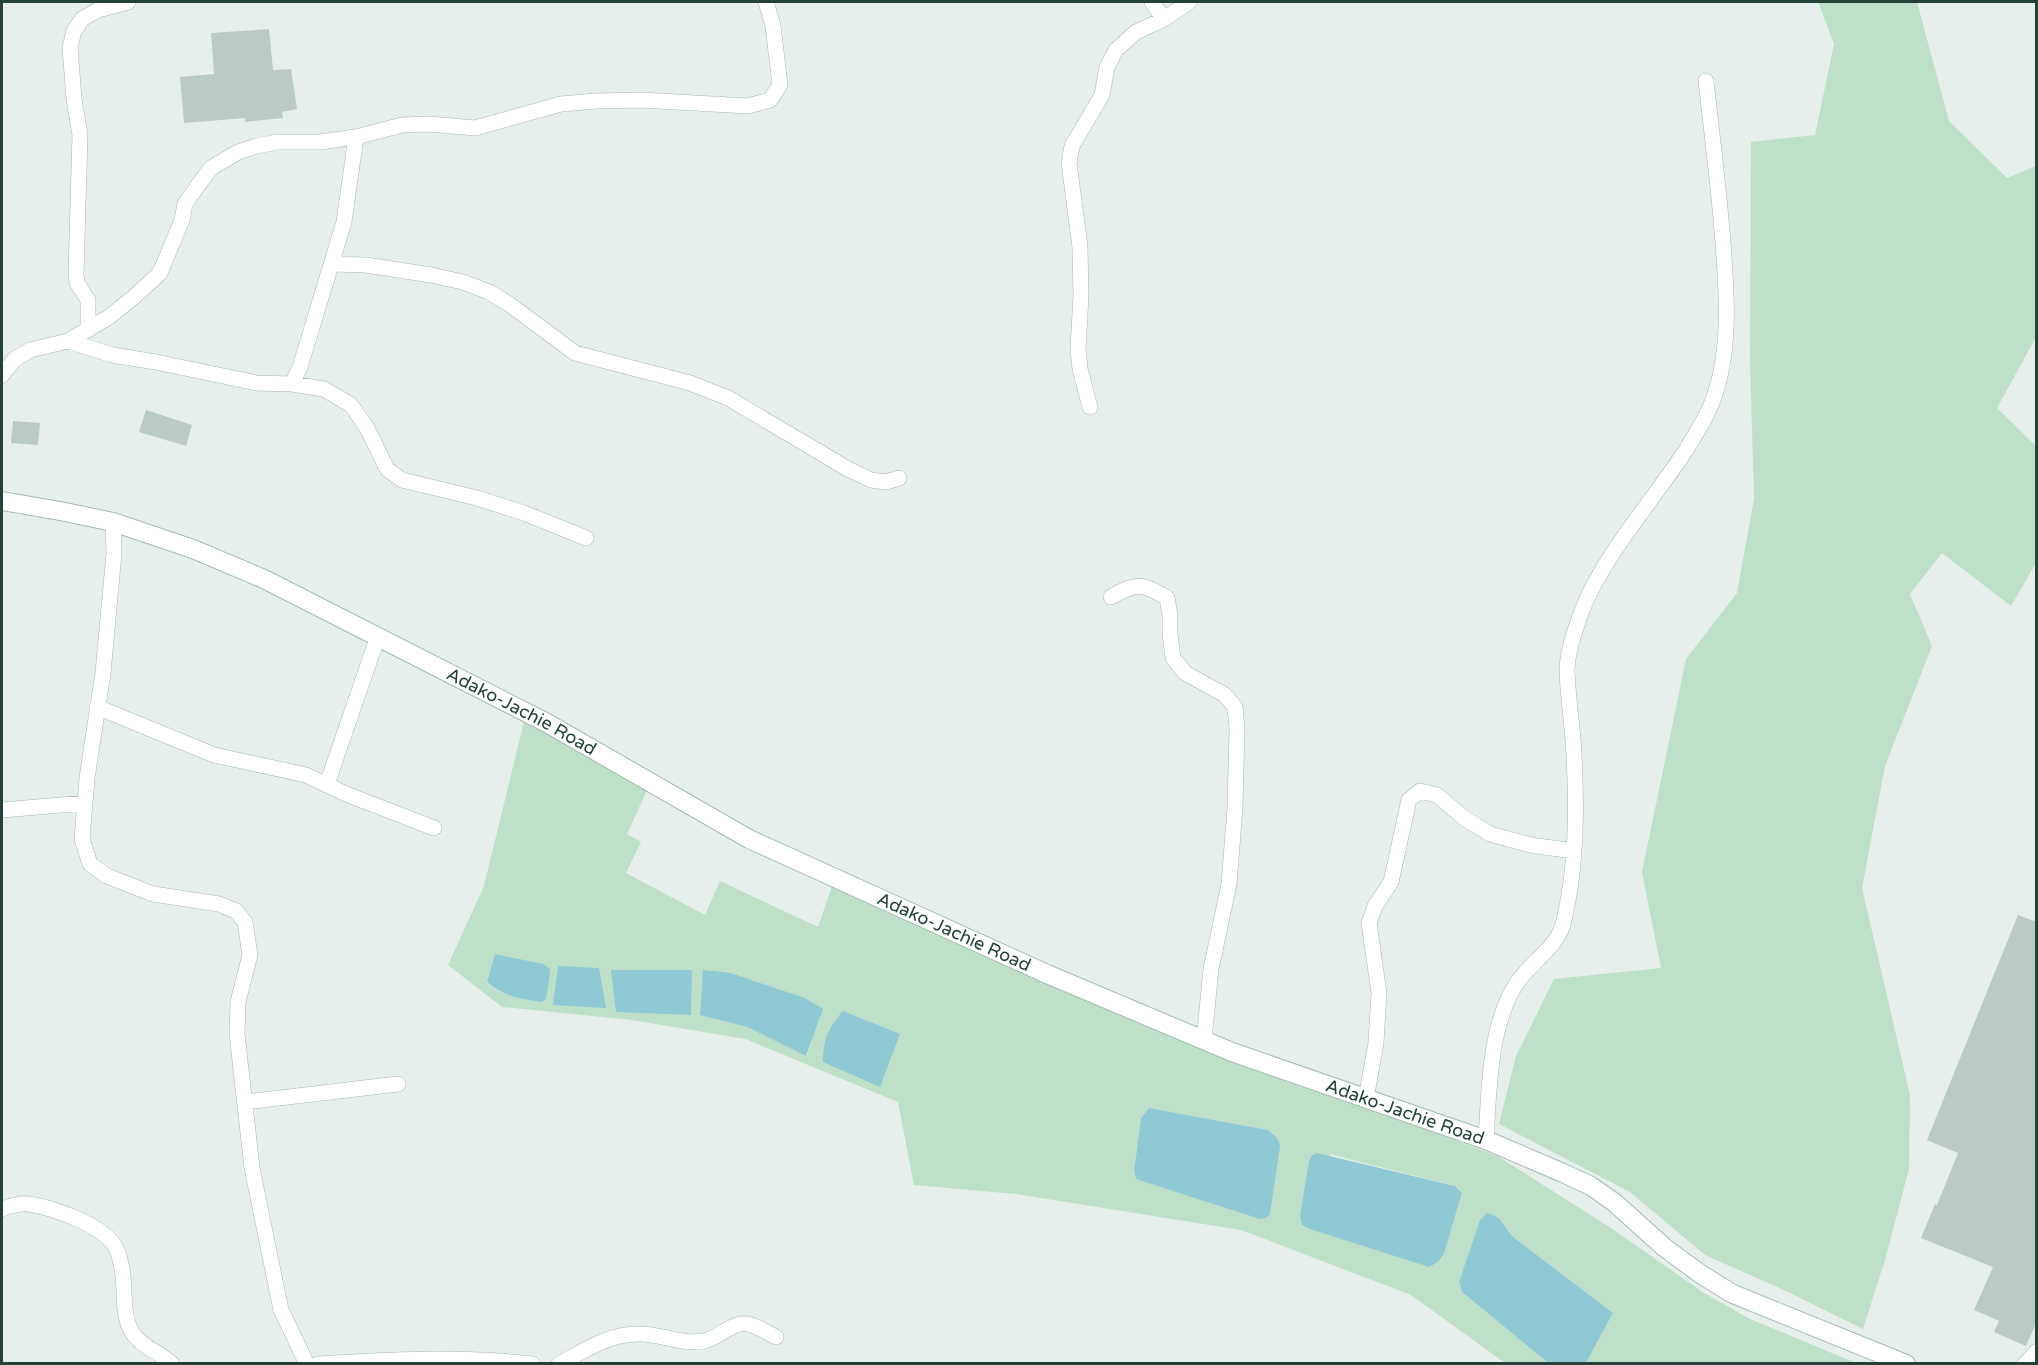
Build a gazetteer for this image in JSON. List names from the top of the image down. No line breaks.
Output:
{"streets":{"street":["Adako-Jachie Road"]}}
